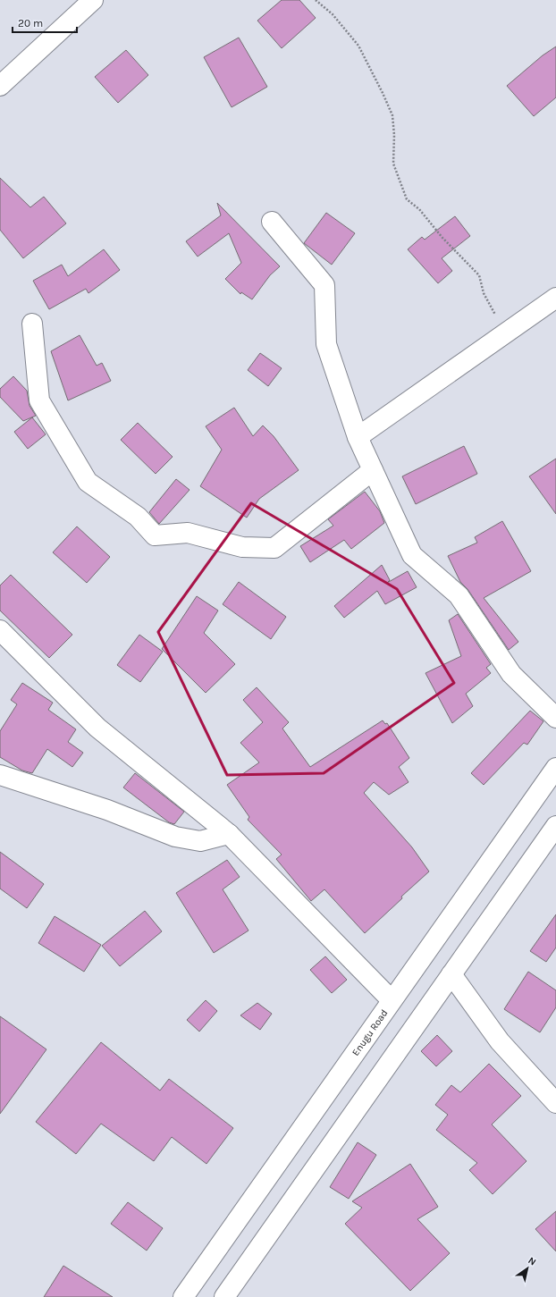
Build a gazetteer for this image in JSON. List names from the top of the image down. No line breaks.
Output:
{"streets":{"street":["Enugu Road"]},"scale_bar":"20 m","north":"top right"}
